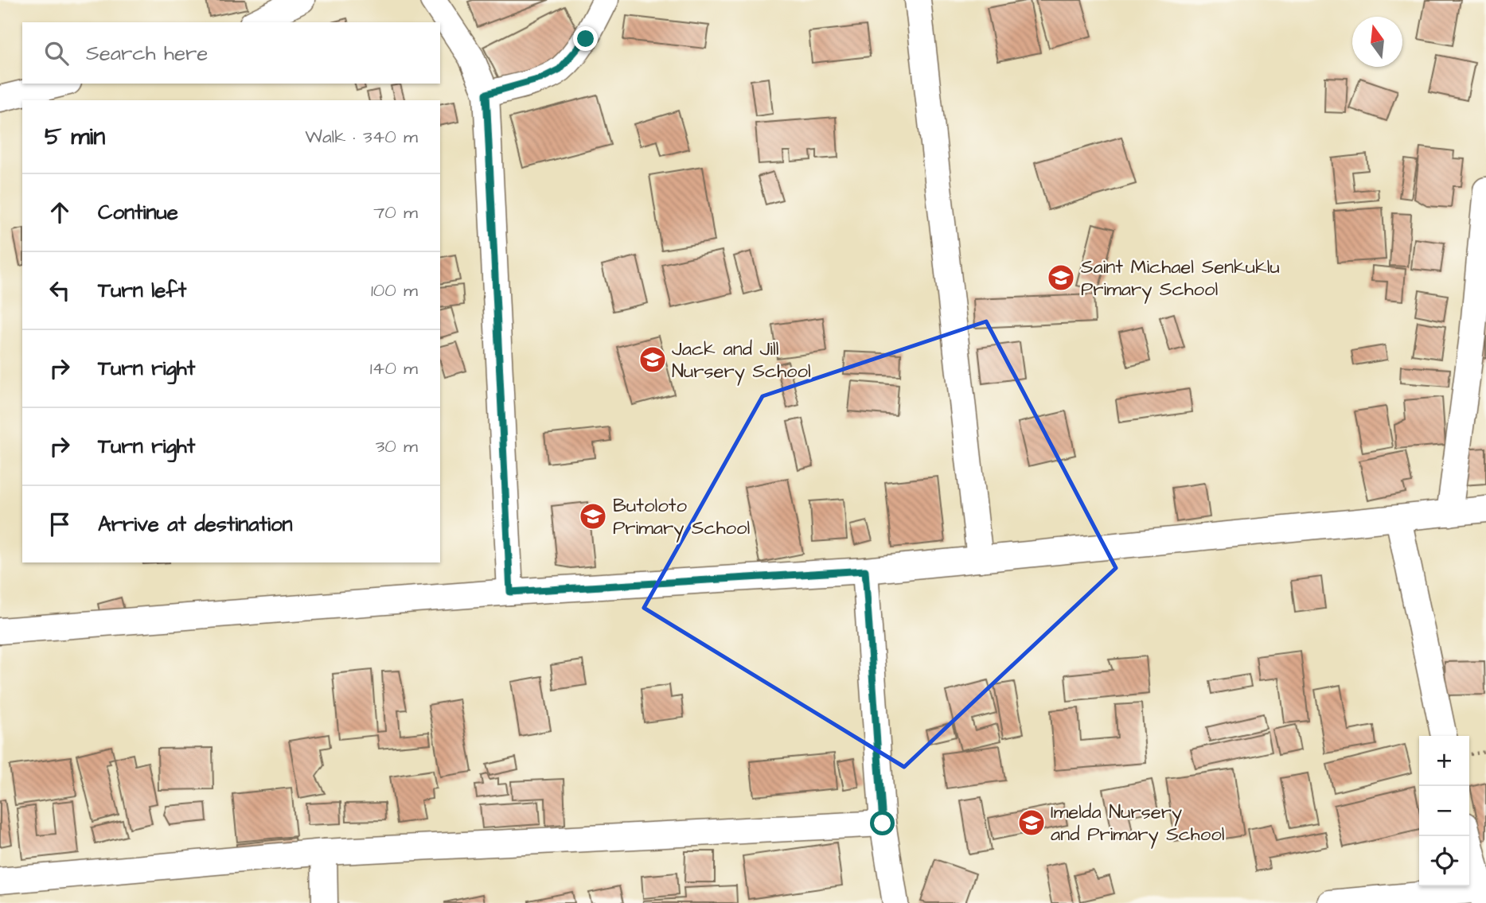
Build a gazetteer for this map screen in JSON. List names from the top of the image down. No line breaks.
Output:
{"places":{"school or university":["Saint Michael Senkuklu Primary School","Jack and Jill Nursery School","Butoloto Primary School","Imelda Nursery and Primary School"]},"north":"top","page":{"search":"Search here","heading":["5 min","Walk · 340 m"],"list":[["Continue","70 m"],["Turn left","100 m"],["Turn right","140 m"],["Turn right","30 m"],"Arrive at destination"],"map_buttons":["+","−"]}}
